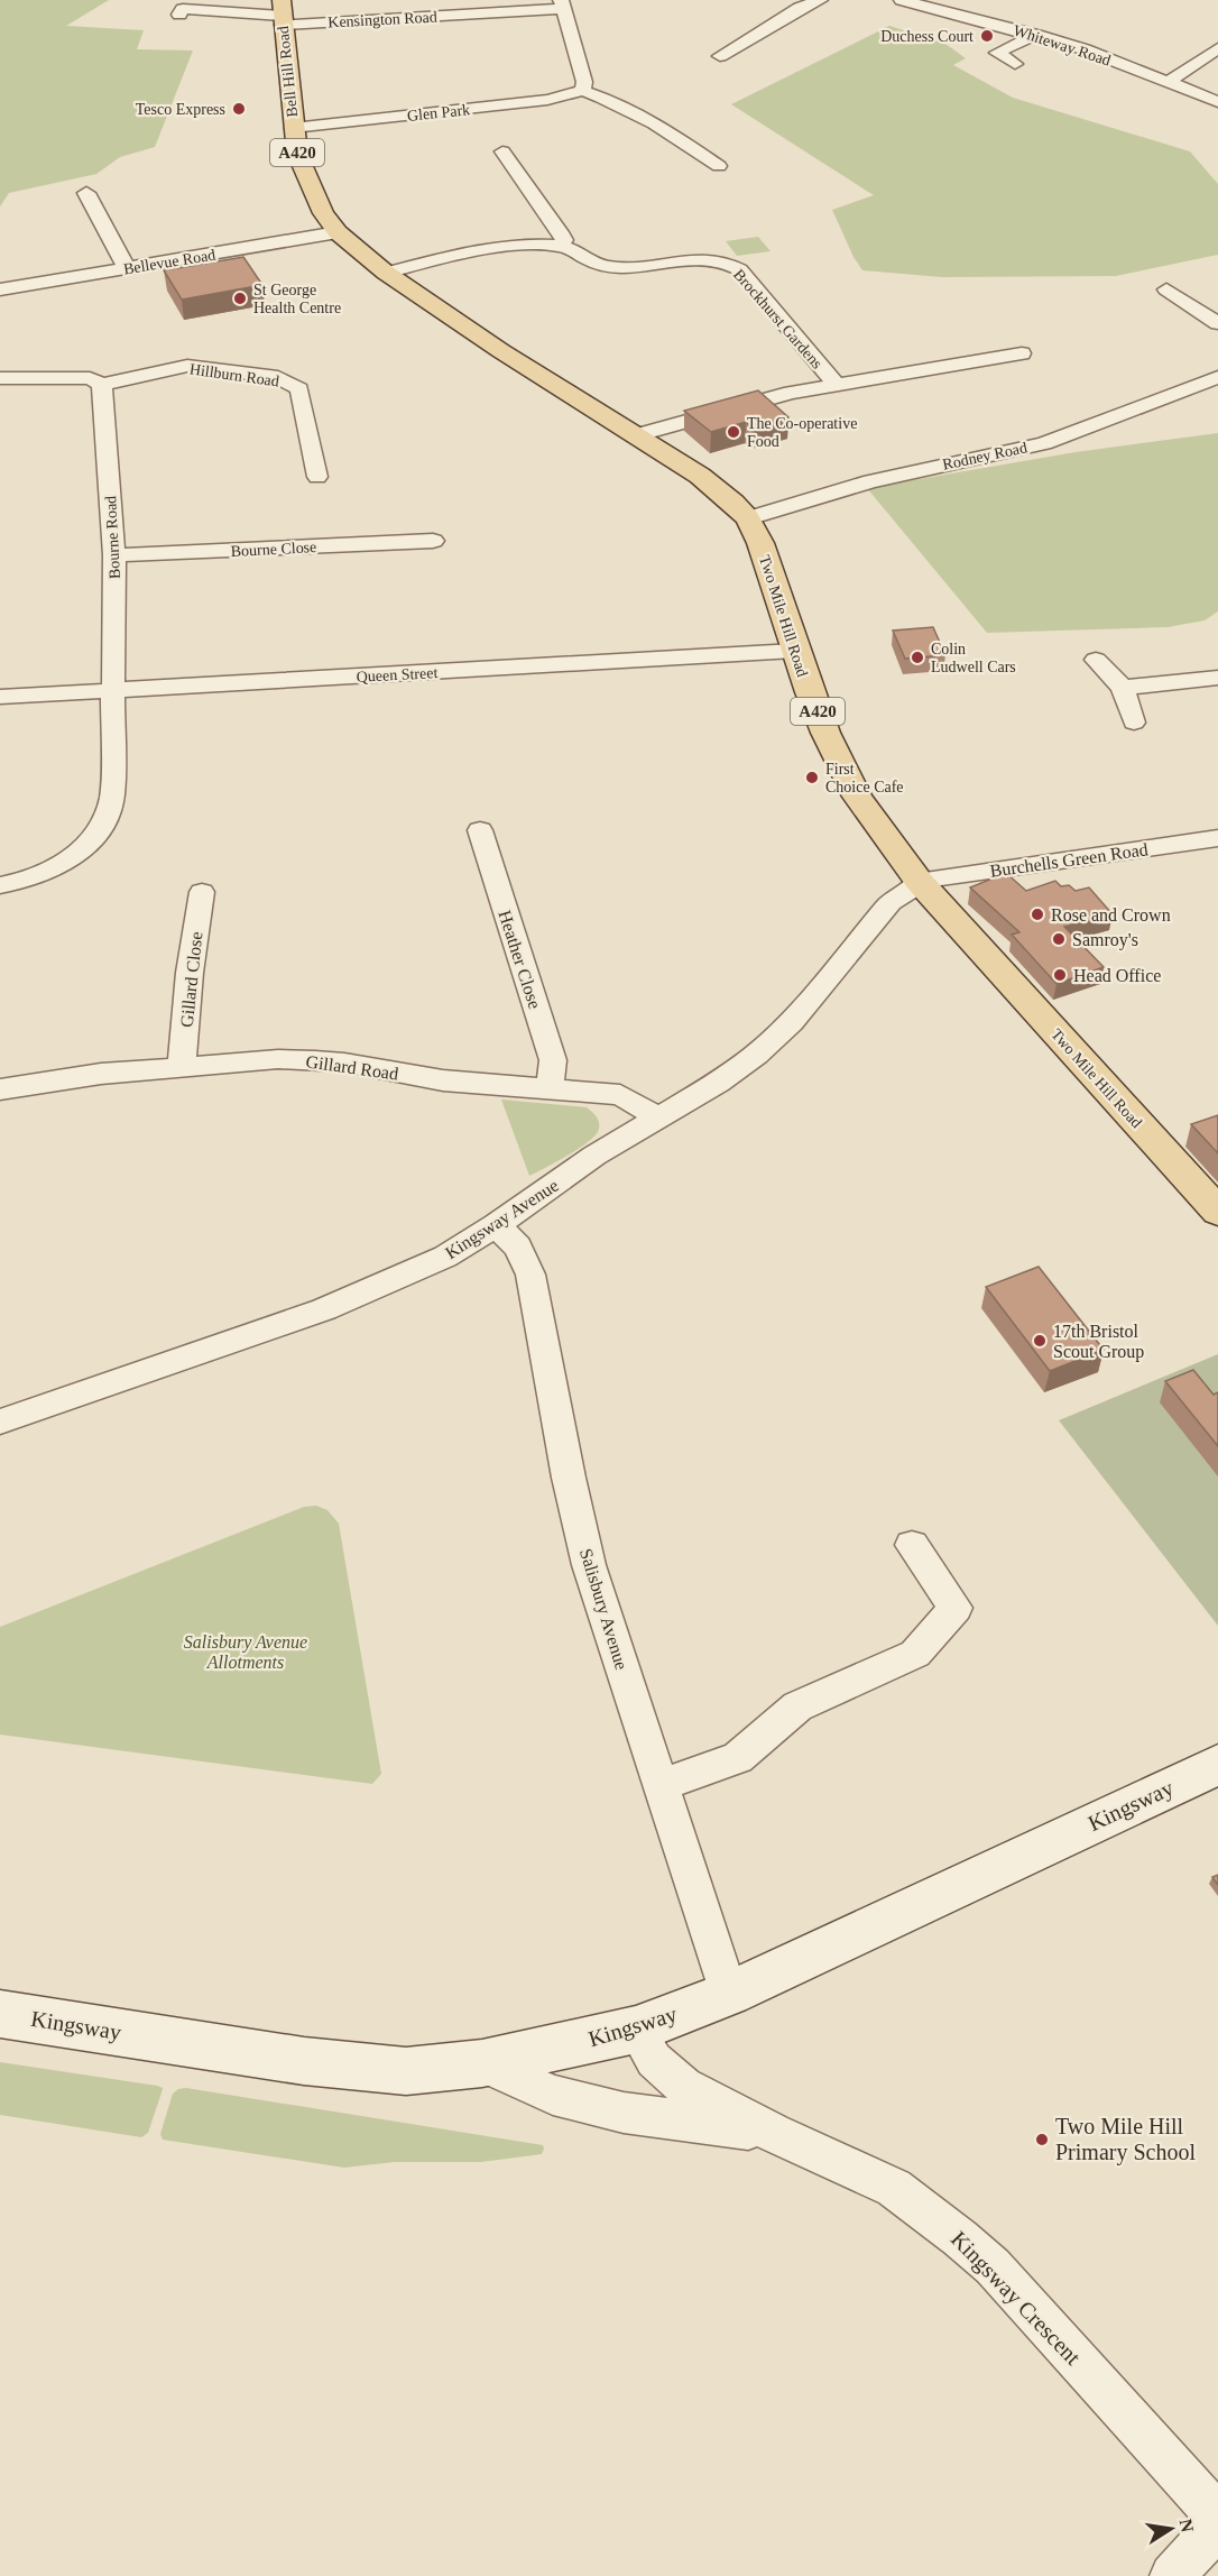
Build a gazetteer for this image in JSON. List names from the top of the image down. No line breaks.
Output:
{"streets":{"main road":["Bell Hill Road","A420","Two Mile Hill Road"],"street":["Kensington Road","Whiteway Road","Glen Park","Bellevue Road","Brockhurst Gardens","Hillburn Road","Rodney Road","Bourne Road","Bourne Close","Queen Street","Burchells Green Road","Heather Close","Gillard Close","Gillard Road","Kingsway Avenue","Salisbury Avenue","Kingsway","Kingsway Crescent"]},"crossings":[["Kensington Road","Bell Hill Road"],["Bell Hill Road","Glen Park"],["Bell Hill Road","Bellevue Road"],["Bell Hill Road","Brockhurst Gardens"],["Bell Hill Road","Two Mile Hill Road"],["Brockhurst Gardens","Two Mile Hill Road"],["Hillburn Road","Bourne Road"],["Rodney Road","Two Mile Hill Road"],["Bourne Road","Bourne Close"],["Bourne Road","Queen Street"],["Two Mile Hill Road","Queen Street"],["Two Mile Hill Road","Burchells Green Road"],["Two Mile Hill Road","Kingsway Avenue"],["Burchells Green Road","Kingsway Avenue"],["Heather Close","Gillard Road"],["Gillard Close","Gillard Road"],["Gillard Road","Kingsway Avenue"],["Kingsway Avenue","Salisbury Avenue"],["Salisbury Avenue","Kingsway"],["Kingsway","Kingsway Crescent"]],"parks":["Salisbury Avenue Allotments"],"places":["Duchess Court","Tesco Express","St George Health Centre","The Co-operative Food","Colin Ludwell Cars","First Choice Cafe","Rose and Crown","Samroy's","Head Office","17th Bristol Scout Group","Two Mile Hill Primary School"],"north":"right"}
